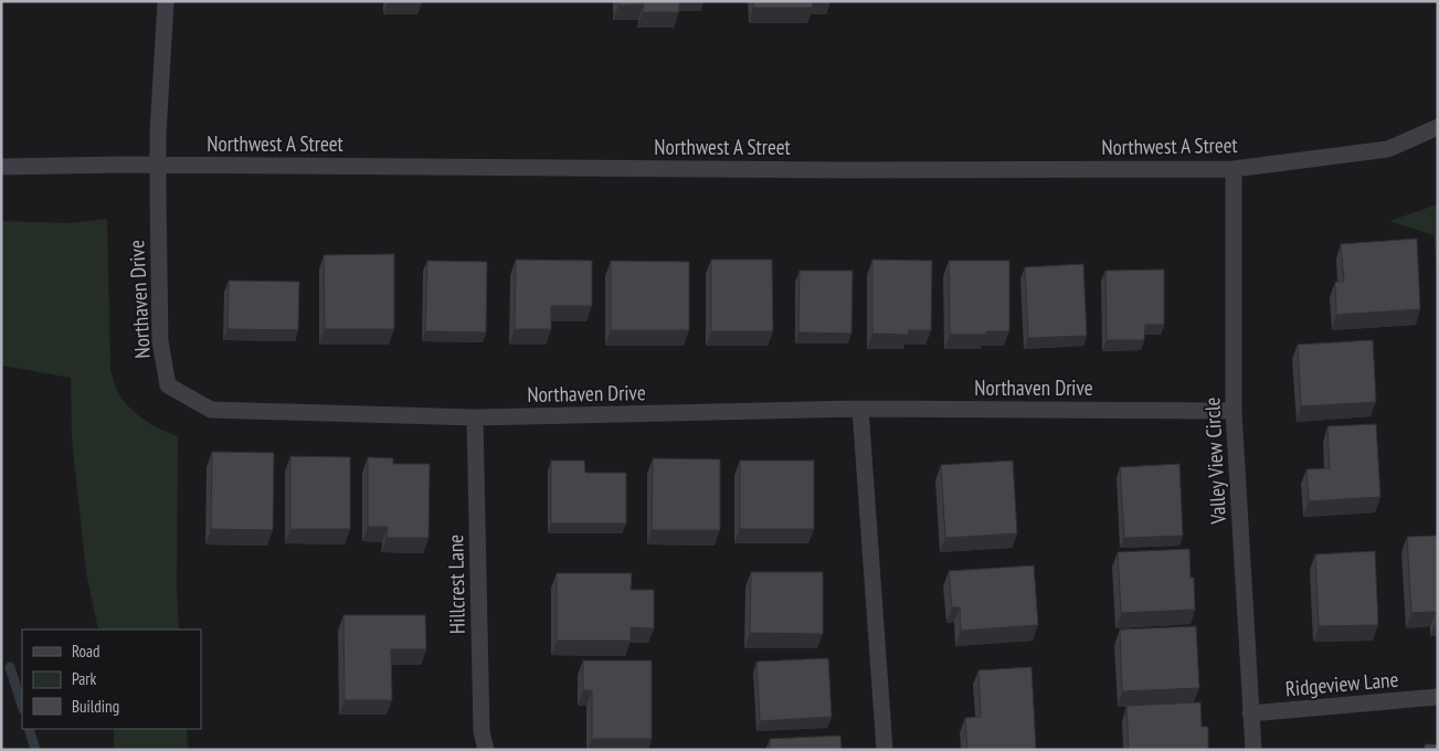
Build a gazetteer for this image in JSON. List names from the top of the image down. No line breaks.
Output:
{"streets":{"street":["Northwest A Street","Northaven Drive","Valley View Circle","Hillcrest Lane","Ridgeview Lane"]},"crossings":[["Northwest A Street","Northaven Drive"],["Northwest A Street","Valley View Circle"],["Northaven Drive","Valley View Circle"],["Northaven Drive","Hillcrest Lane"],["Valley View Circle","Ridgeview Lane"]],"legend":["Road","Park","Building"]}
